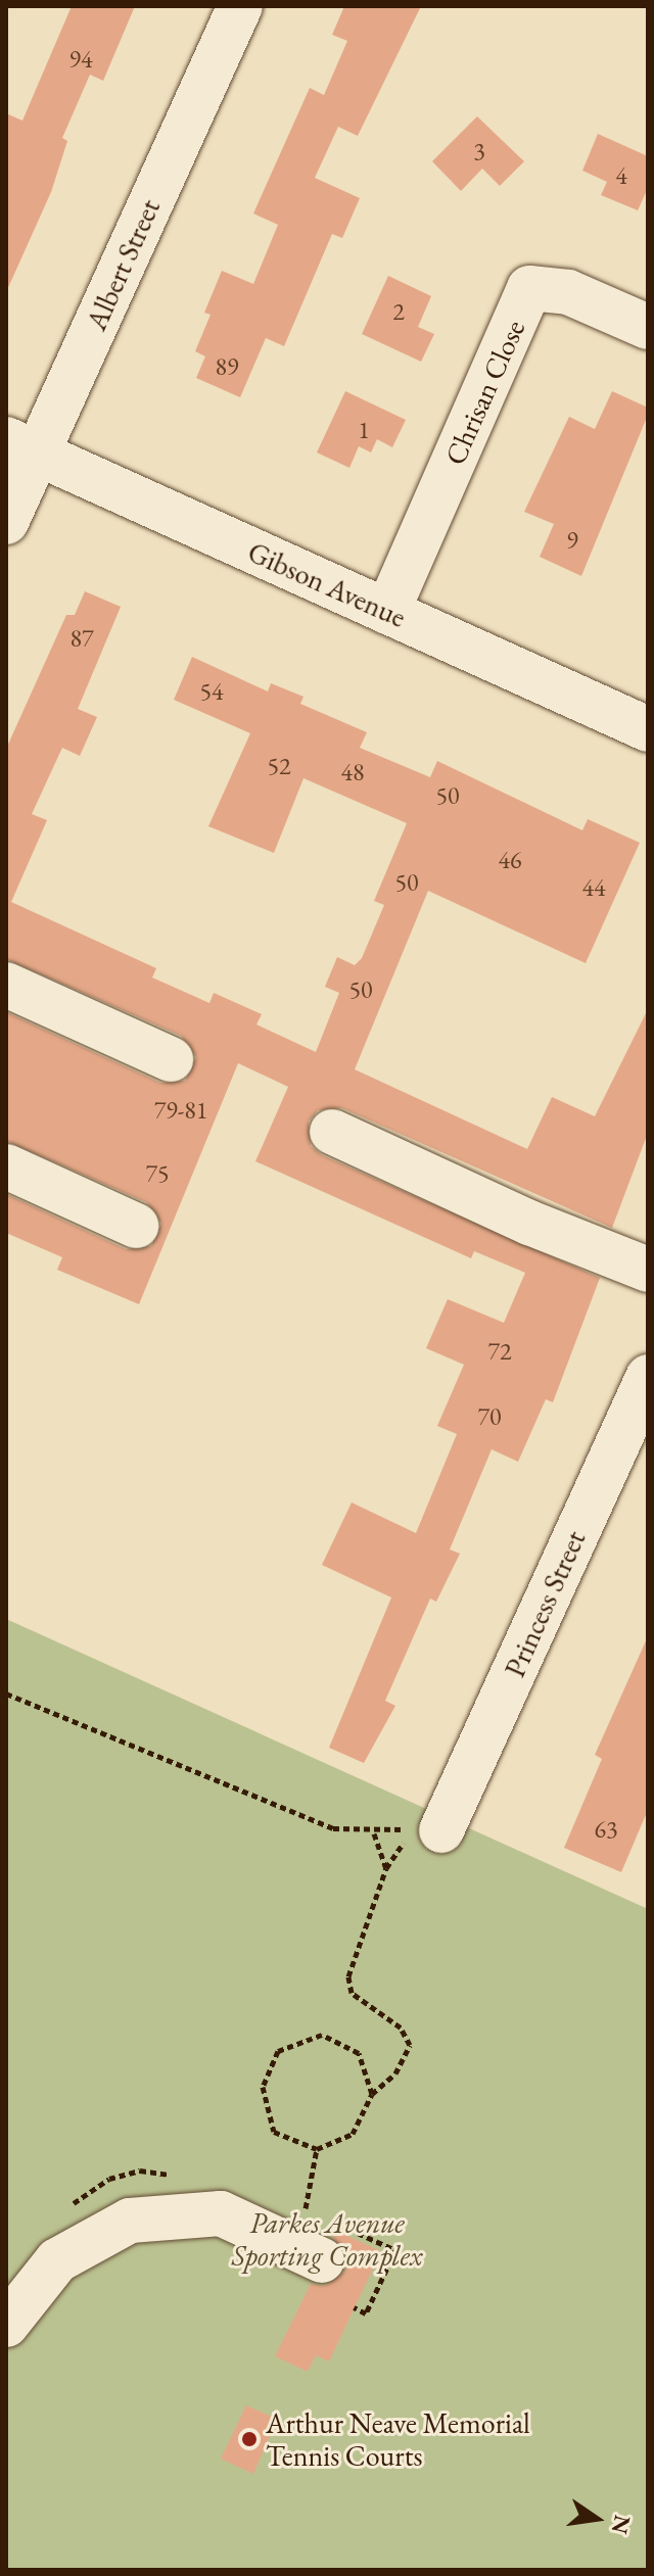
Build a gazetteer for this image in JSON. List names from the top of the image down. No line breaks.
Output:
{"streets":{"street":["Albert Street","Chrisan Close","Gibson Avenue","Princess Street"]},"crossings":[["Albert Street","Gibson Avenue"],["Chrisan Close","Gibson Avenue"]],"parks":["Parkes Avenue Sporting Complex"],"places":["Arthur Neave Memorial Tennis Courts"],"house_numbers":["94","3","4","2","89","1","9","87","54","52","48","50","46","50","44","50","79-81","75","72","70","63"],"north":"right"}
